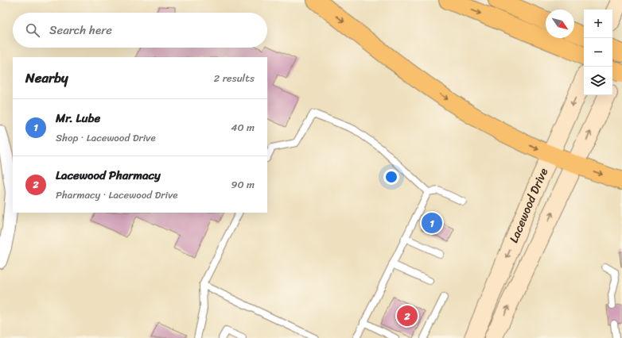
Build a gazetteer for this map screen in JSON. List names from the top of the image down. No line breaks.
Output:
{"streets":{"main road":["Lacewood Drive"]},"north":"bottom right","page":{"map_buttons":["+","−"],"search":"Search here","heading":["Nearby","2 results"],"list":[{"mark":"1","name":"Mr. Lube","note":"Shop · Lacewood Drive","value":"40 m"},{"mark":"2","name":"Lacewood Pharmacy","note":"Pharmacy · Lacewood Drive","value":"90 m"}],"pins":["1","2"]}}
